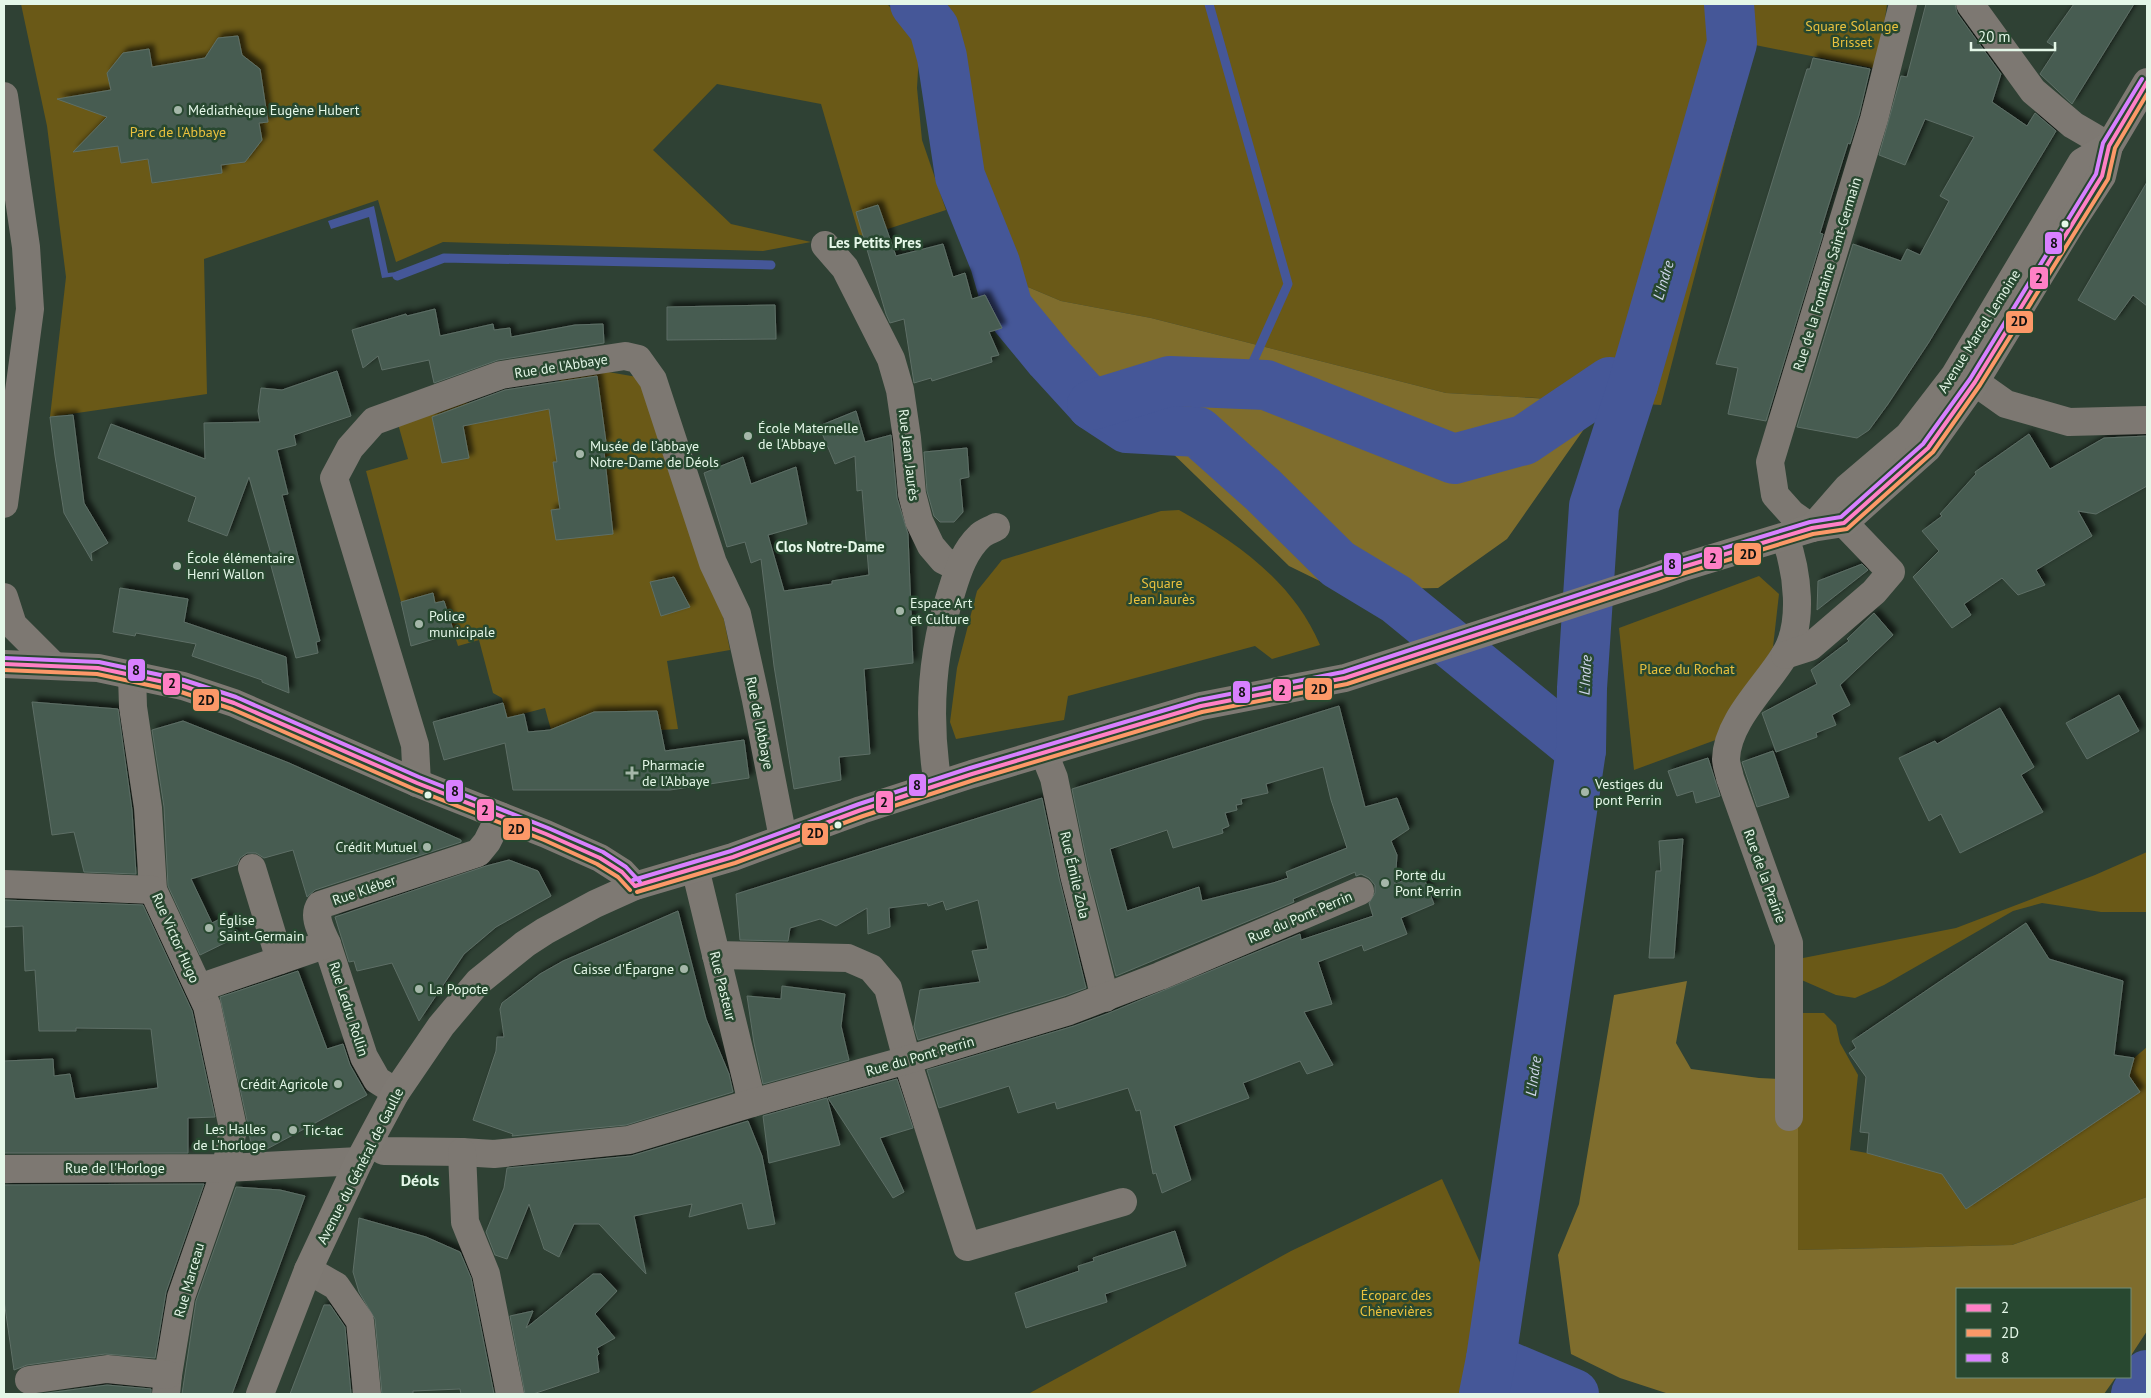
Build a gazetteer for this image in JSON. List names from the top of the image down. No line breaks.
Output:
{"streets":{"main road":["Avenue Marcel Lemoine","Avenue du Général de Gaulle"],"street":["Rue de la Fontaine Saint-Germain","Rue de l'Abbaye","Rue Jean Jaurès","Rue Émile Zola","Rue de la Prairie","Rue Kléber","Rue du Pont Perrin","Rue Victor Hugo","Rue Pasteur","Rue Ledru Rollin","Rue de l'Horloge","Rue Marceau"]},"crossings":[["Rue de la Fontaine Saint-Germain","Avenue Marcel Lemoine"],["Rue de l'Abbaye","Avenue du Général de Gaulle"],["Rue Émile Zola","Rue du Pont Perrin"],["Rue Émile Zola","Avenue du Général de Gaulle"],["Rue de la Prairie","Avenue du Général de Gaulle"],["Rue Kléber","Rue Ledru Rollin"],["Rue du Pont Perrin","Rue Pasteur"],["Rue du Pont Perrin","Avenue du Général de Gaulle"],["Rue du Pont Perrin","Rue de l'Horloge"],["Rue Victor Hugo","Rue de l'Horloge"],["Rue Victor Hugo","Rue Marceau"],["Rue Pasteur","Avenue du Général de Gaulle"],["Rue Ledru Rollin","Avenue du Général de Gaulle"],["Avenue du Général de Gaulle","Rue de l'Horloge"],["Rue de l'Horloge","Rue Marceau"]],"districts":["Les Petits Pres","Clos Notre-Dame","Déols"],"water":["L'Indre"],"parks":["Square Solange Brisset","Parc de l'Abbaye","Square Jean Jaurès","Place du Rochat","Écoparc des Chènevières"],"places":{"other":["Médiathèque Eugène Hubert","École Maternelle de l'Abbaye","Musée de l’abbaye Notre-Dame de Déols","École élémentaire Henri Wallon","Espace Art et Culture","Police municipale","Vestiges du pont Perrin","Crédit Mutuel","Porte du Pont Perrin","Église Saint-Germain","Caisse d'Épargne","La Popote","Crédit Agricole","Tic-tac","Les Halles de L'horloge"],"health":["Pharmacie de l'Abbaye"]},"lines":["transit line 8","transit line 2","transit line 2D"],"legend":["2","2D","8"],"scale_bar":"20 m"}
